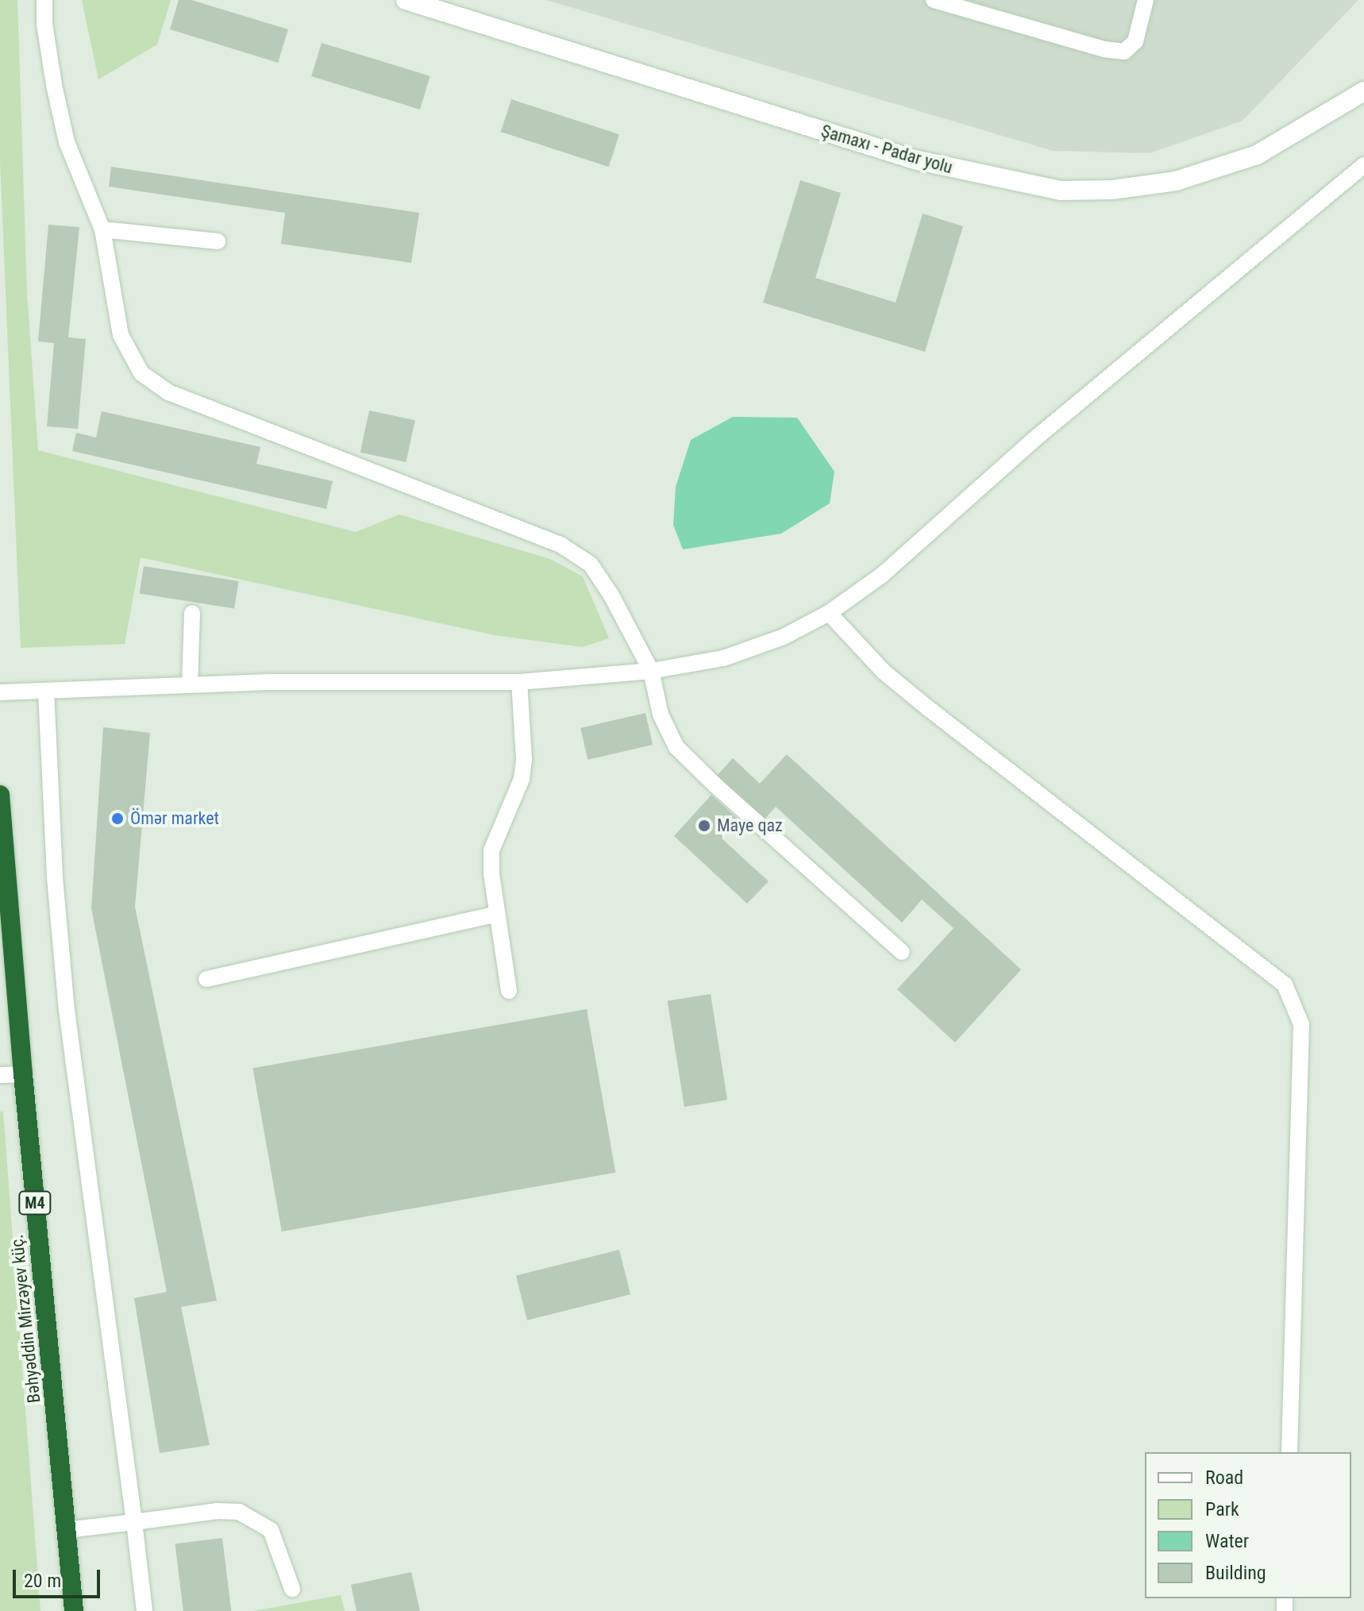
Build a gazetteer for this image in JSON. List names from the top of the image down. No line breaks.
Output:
{"streets":{"highway":["M4","Bəhyəddin Mirzəyev küç."],"main road":["Şamaxı - Padar yolu"]},"places":["Ömər market","Maye qaz"],"legend":["Road","Park","Water","Building"],"scale_bar":"20 m"}
